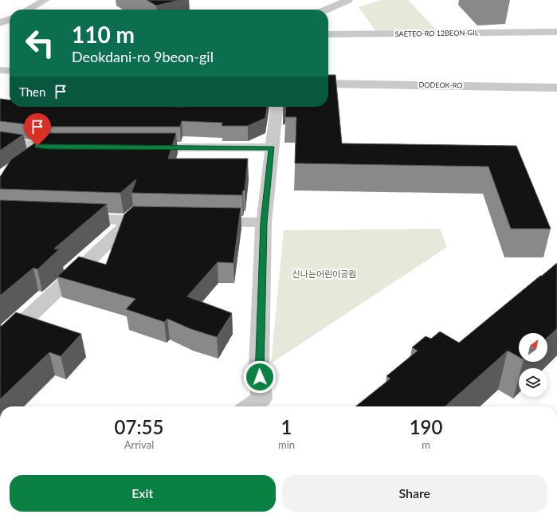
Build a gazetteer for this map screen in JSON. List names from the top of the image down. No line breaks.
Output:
{"streets":{"street":["SAETEO-RO 12BEON-GIL","DODEOK-RO"]},"parks":["신나는어린이공원"],"north":"top right","page":{"turn":["110 m","Deokdani-ro 9beon-gil"],"then":"Then","eta":["07:55","Arrival","1","min","190","m"],"buttons":["Exit","Share"]}}
